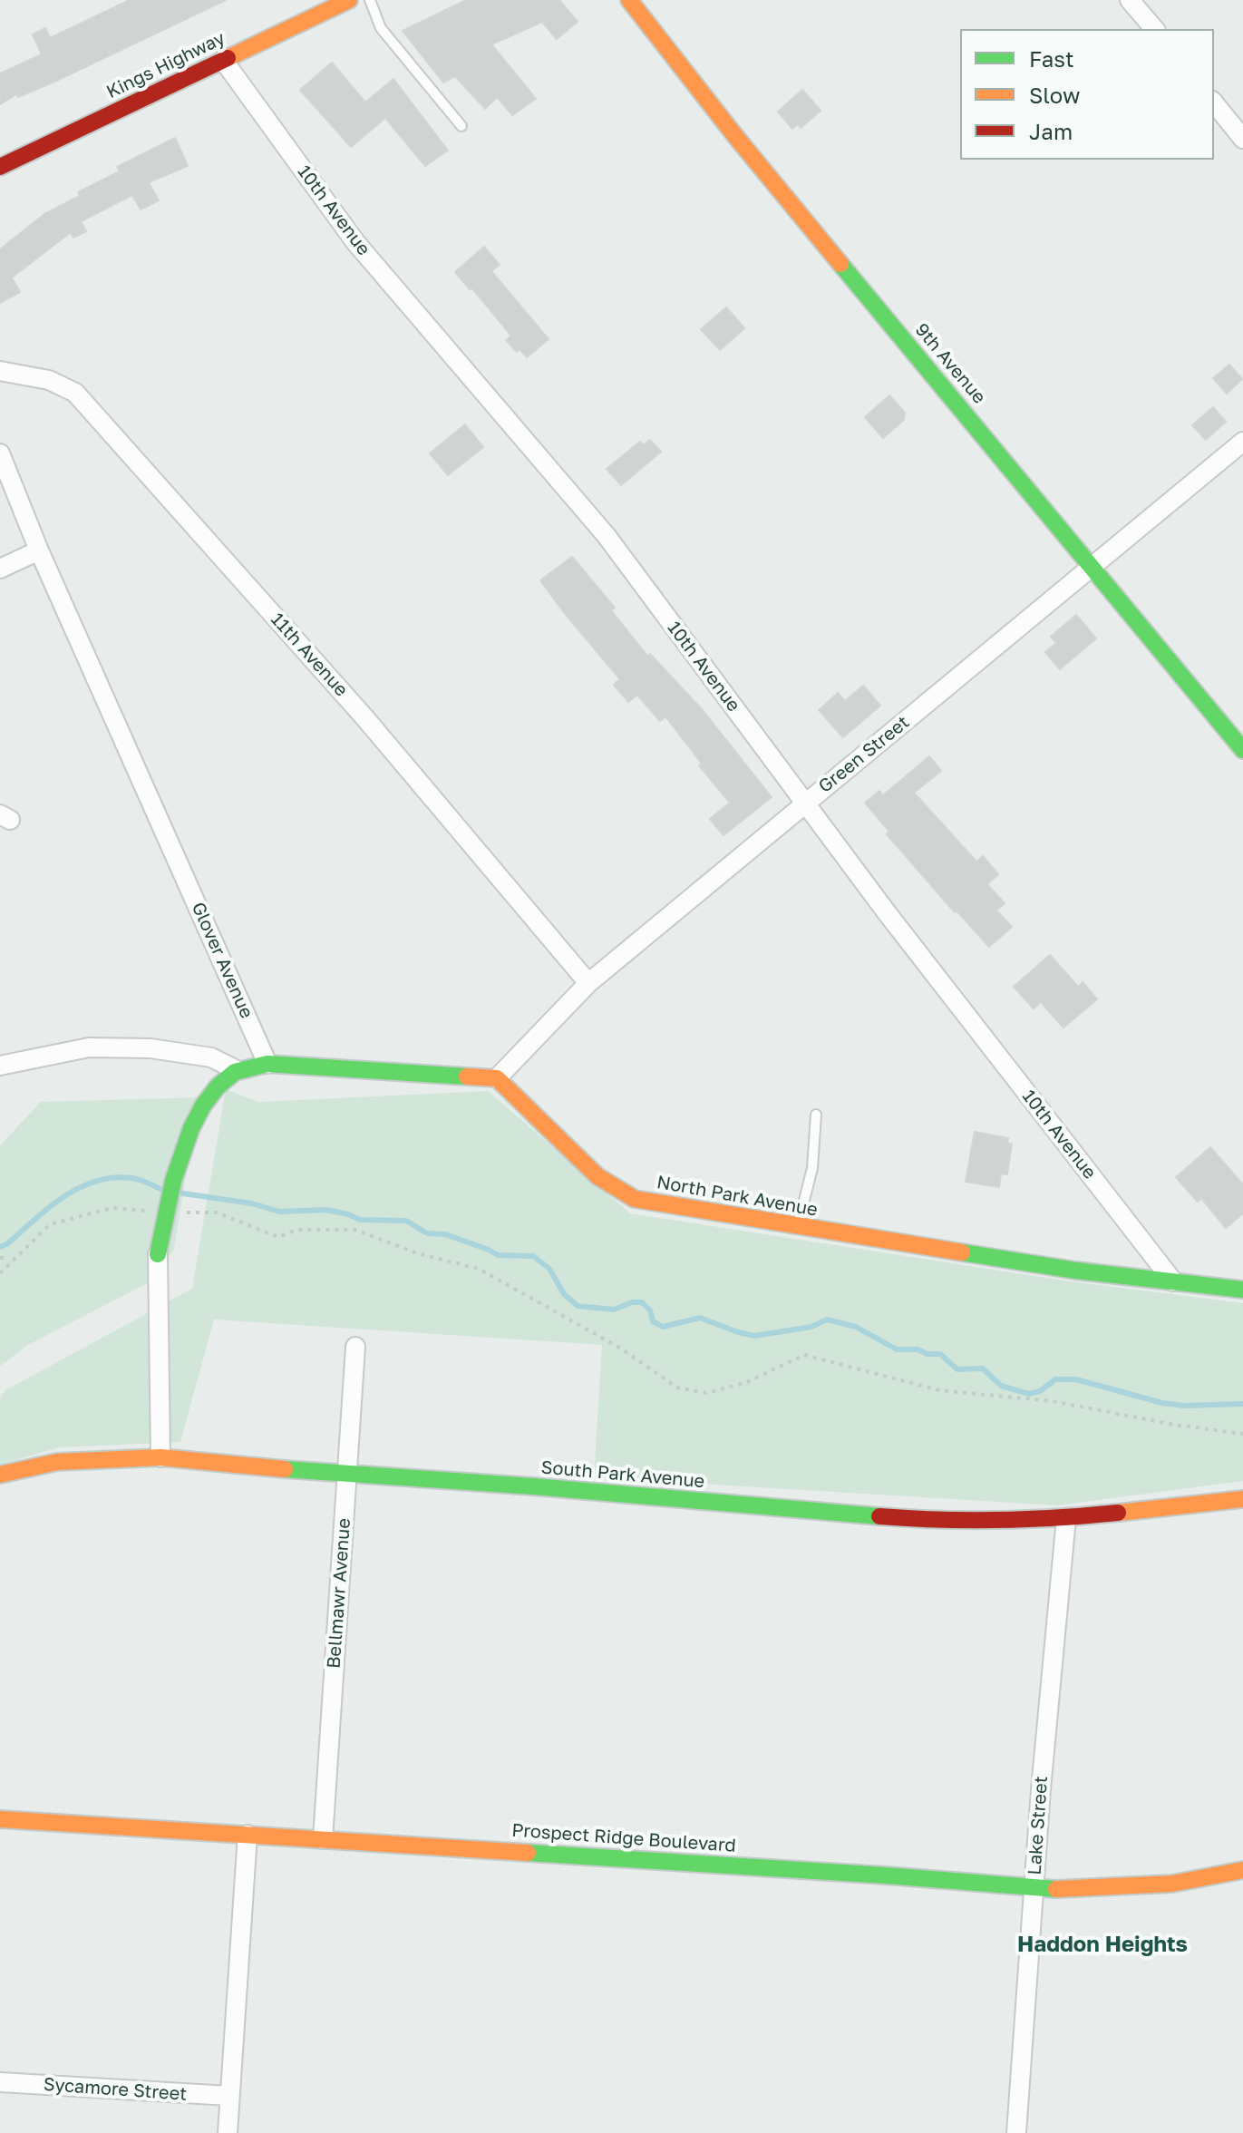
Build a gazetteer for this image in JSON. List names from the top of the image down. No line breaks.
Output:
{"streets":{"street":["Kings Highway","10th Avenue","9th Avenue","11th Avenue","Green Street","Glover Avenue","North Park Avenue","South Park Avenue","Bellmawr Avenue","Lake Street","Prospect Ridge Boulevard","Sycamore Street"]},"crossings":[["Kings Highway","10th Avenue"],["10th Avenue","Green Street"],["10th Avenue","North Park Avenue"],["9th Avenue","Green Street"],["11th Avenue","Green Street"],["Green Street","North Park Avenue"],["South Park Avenue","Bellmawr Avenue"],["South Park Avenue","Lake Street"],["Bellmawr Avenue","Prospect Ridge Boulevard"],["Lake Street","Prospect Ridge Boulevard"]],"districts":["Haddon Heights"],"legend":["Fast","Slow","Jam"]}
